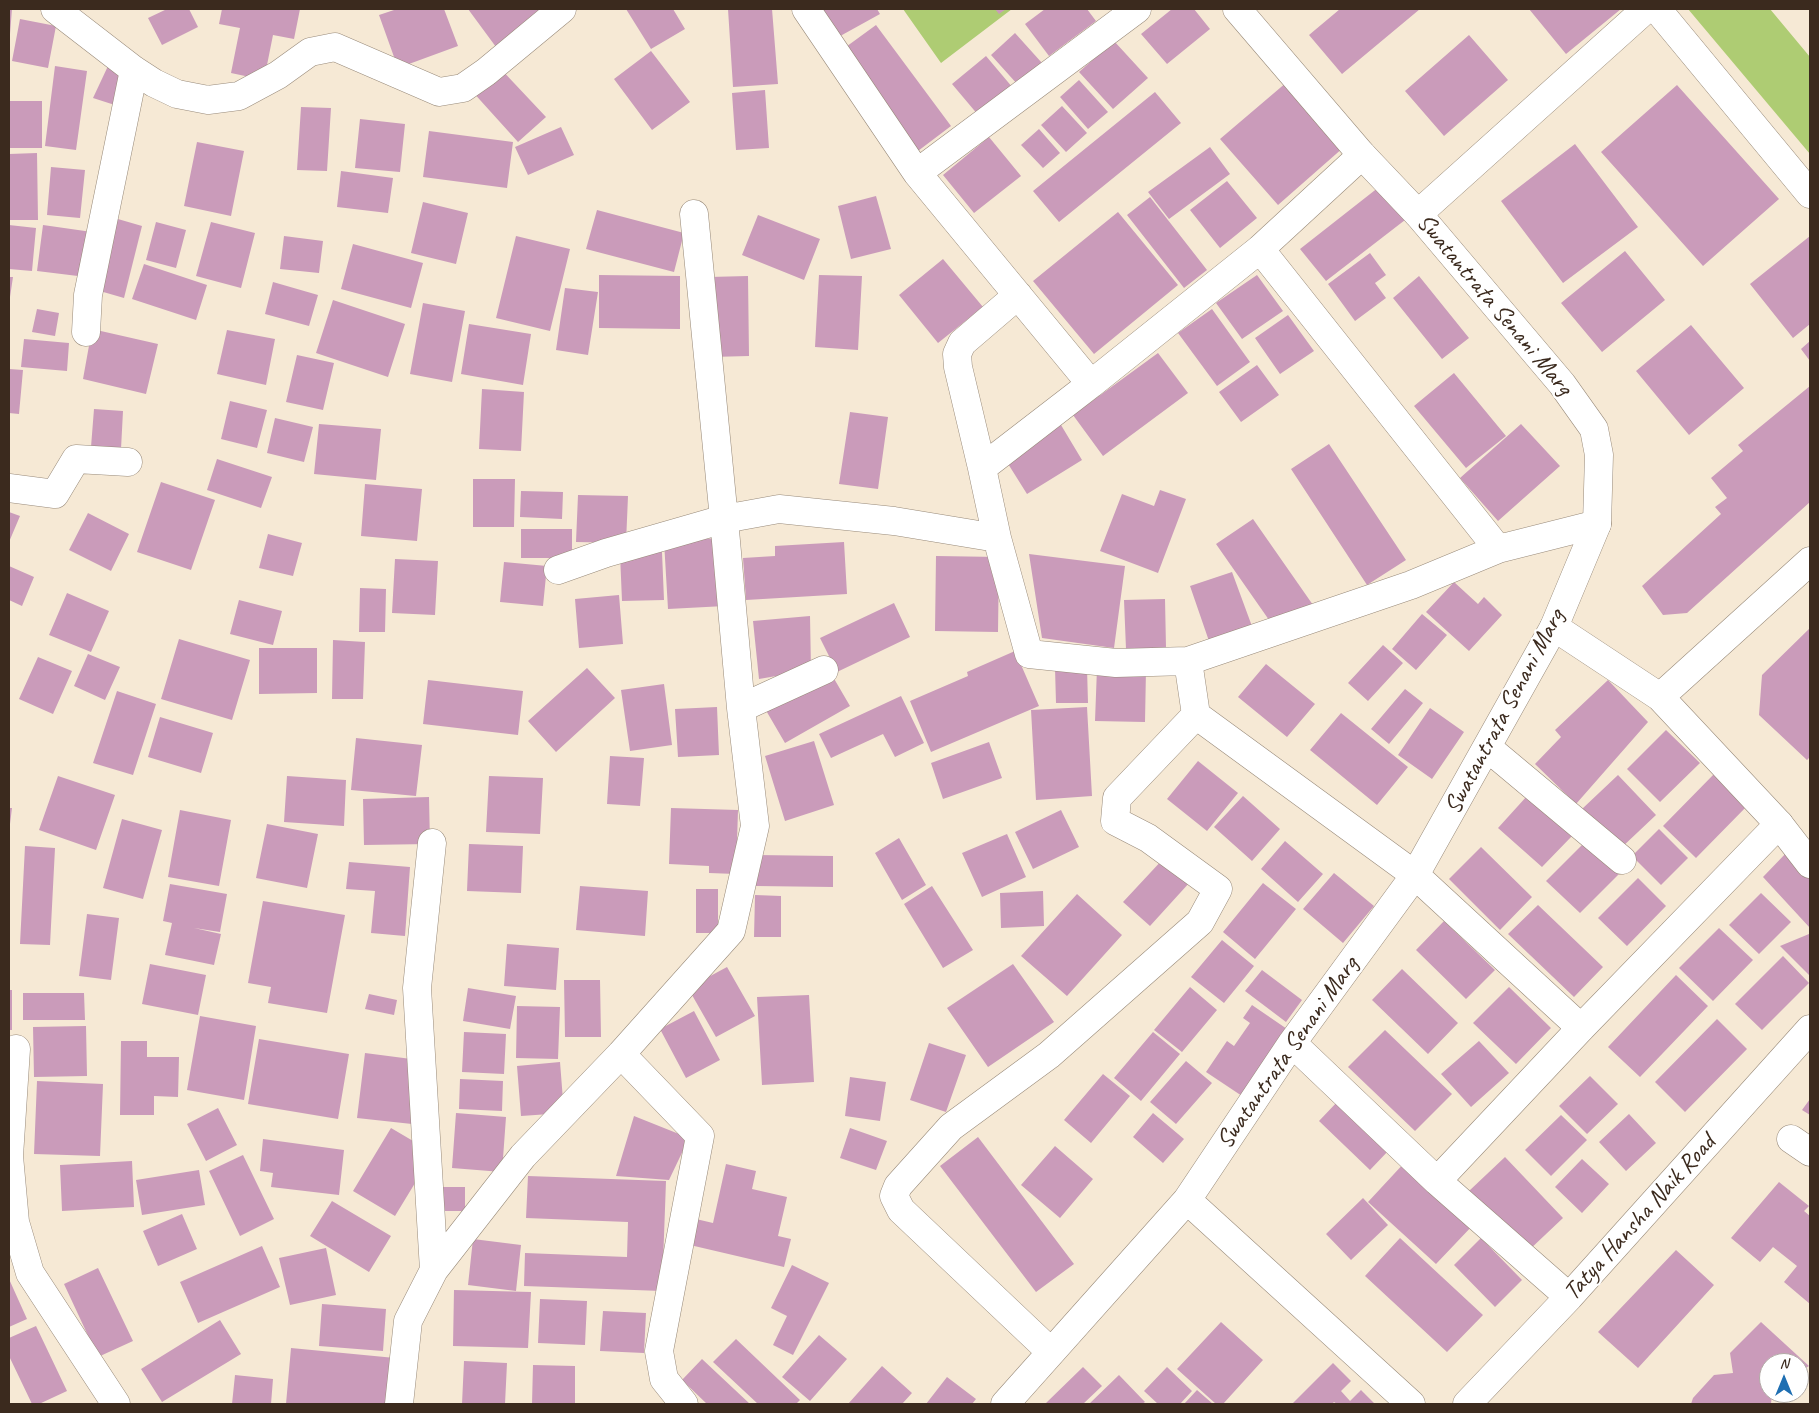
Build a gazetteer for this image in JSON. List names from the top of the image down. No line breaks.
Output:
{"streets":{"street":["Swatantrata Senani Marg","Tatya Hansha Naik Road"]},"north":"top"}
